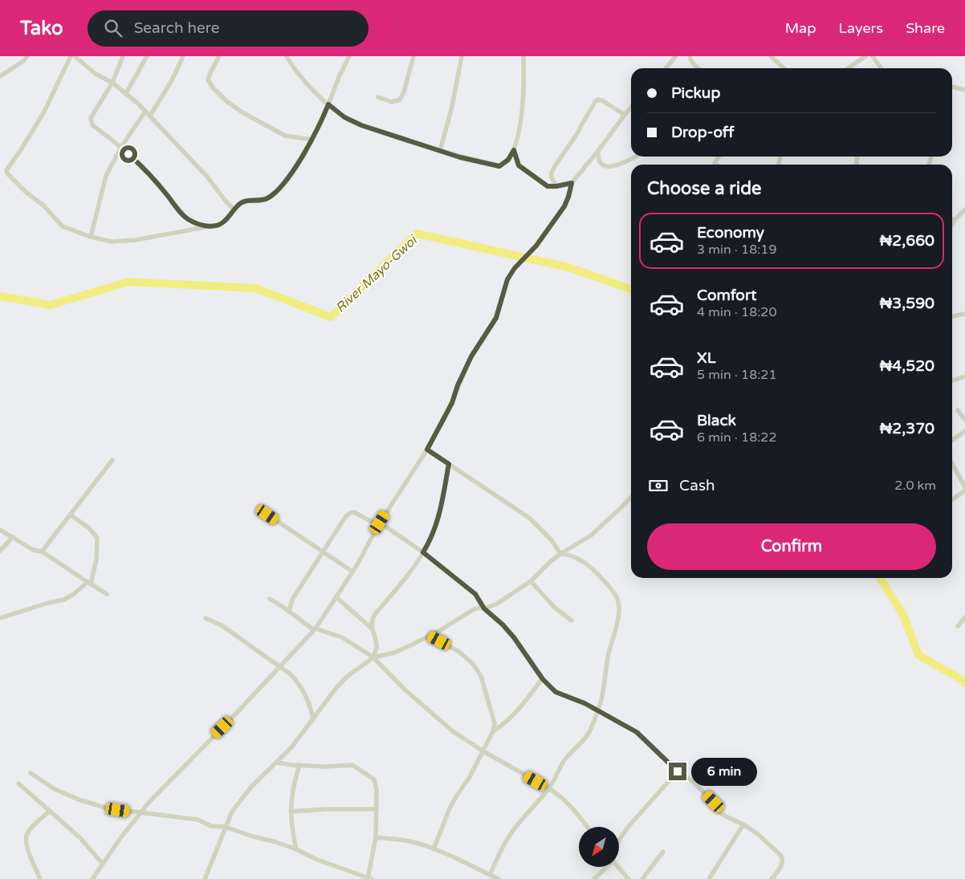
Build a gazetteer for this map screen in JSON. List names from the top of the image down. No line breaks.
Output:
{"water":["River Mayo-Gwoi"],"north":"bottom left","page":{"header":"Tako","search":"Search here","nav":["Map","Layers","Share"],"banner":["Pickup","Drop-off"],"heading":"Choose a ride","list":[{"name":"Economy","note":"3 min · 18:19","value":"₦2,660"},{"name":"Comfort","note":"4 min · 18:20","value":"₦3,590"},{"name":"XL","note":"5 min · 18:21","value":"₦4,520"},{"name":"Black","note":"6 min · 18:22","value":"₦2,370"}],"pay":["Cash","2.0 km"],"buttons":"Confirm","bubble":"6 min"}}
